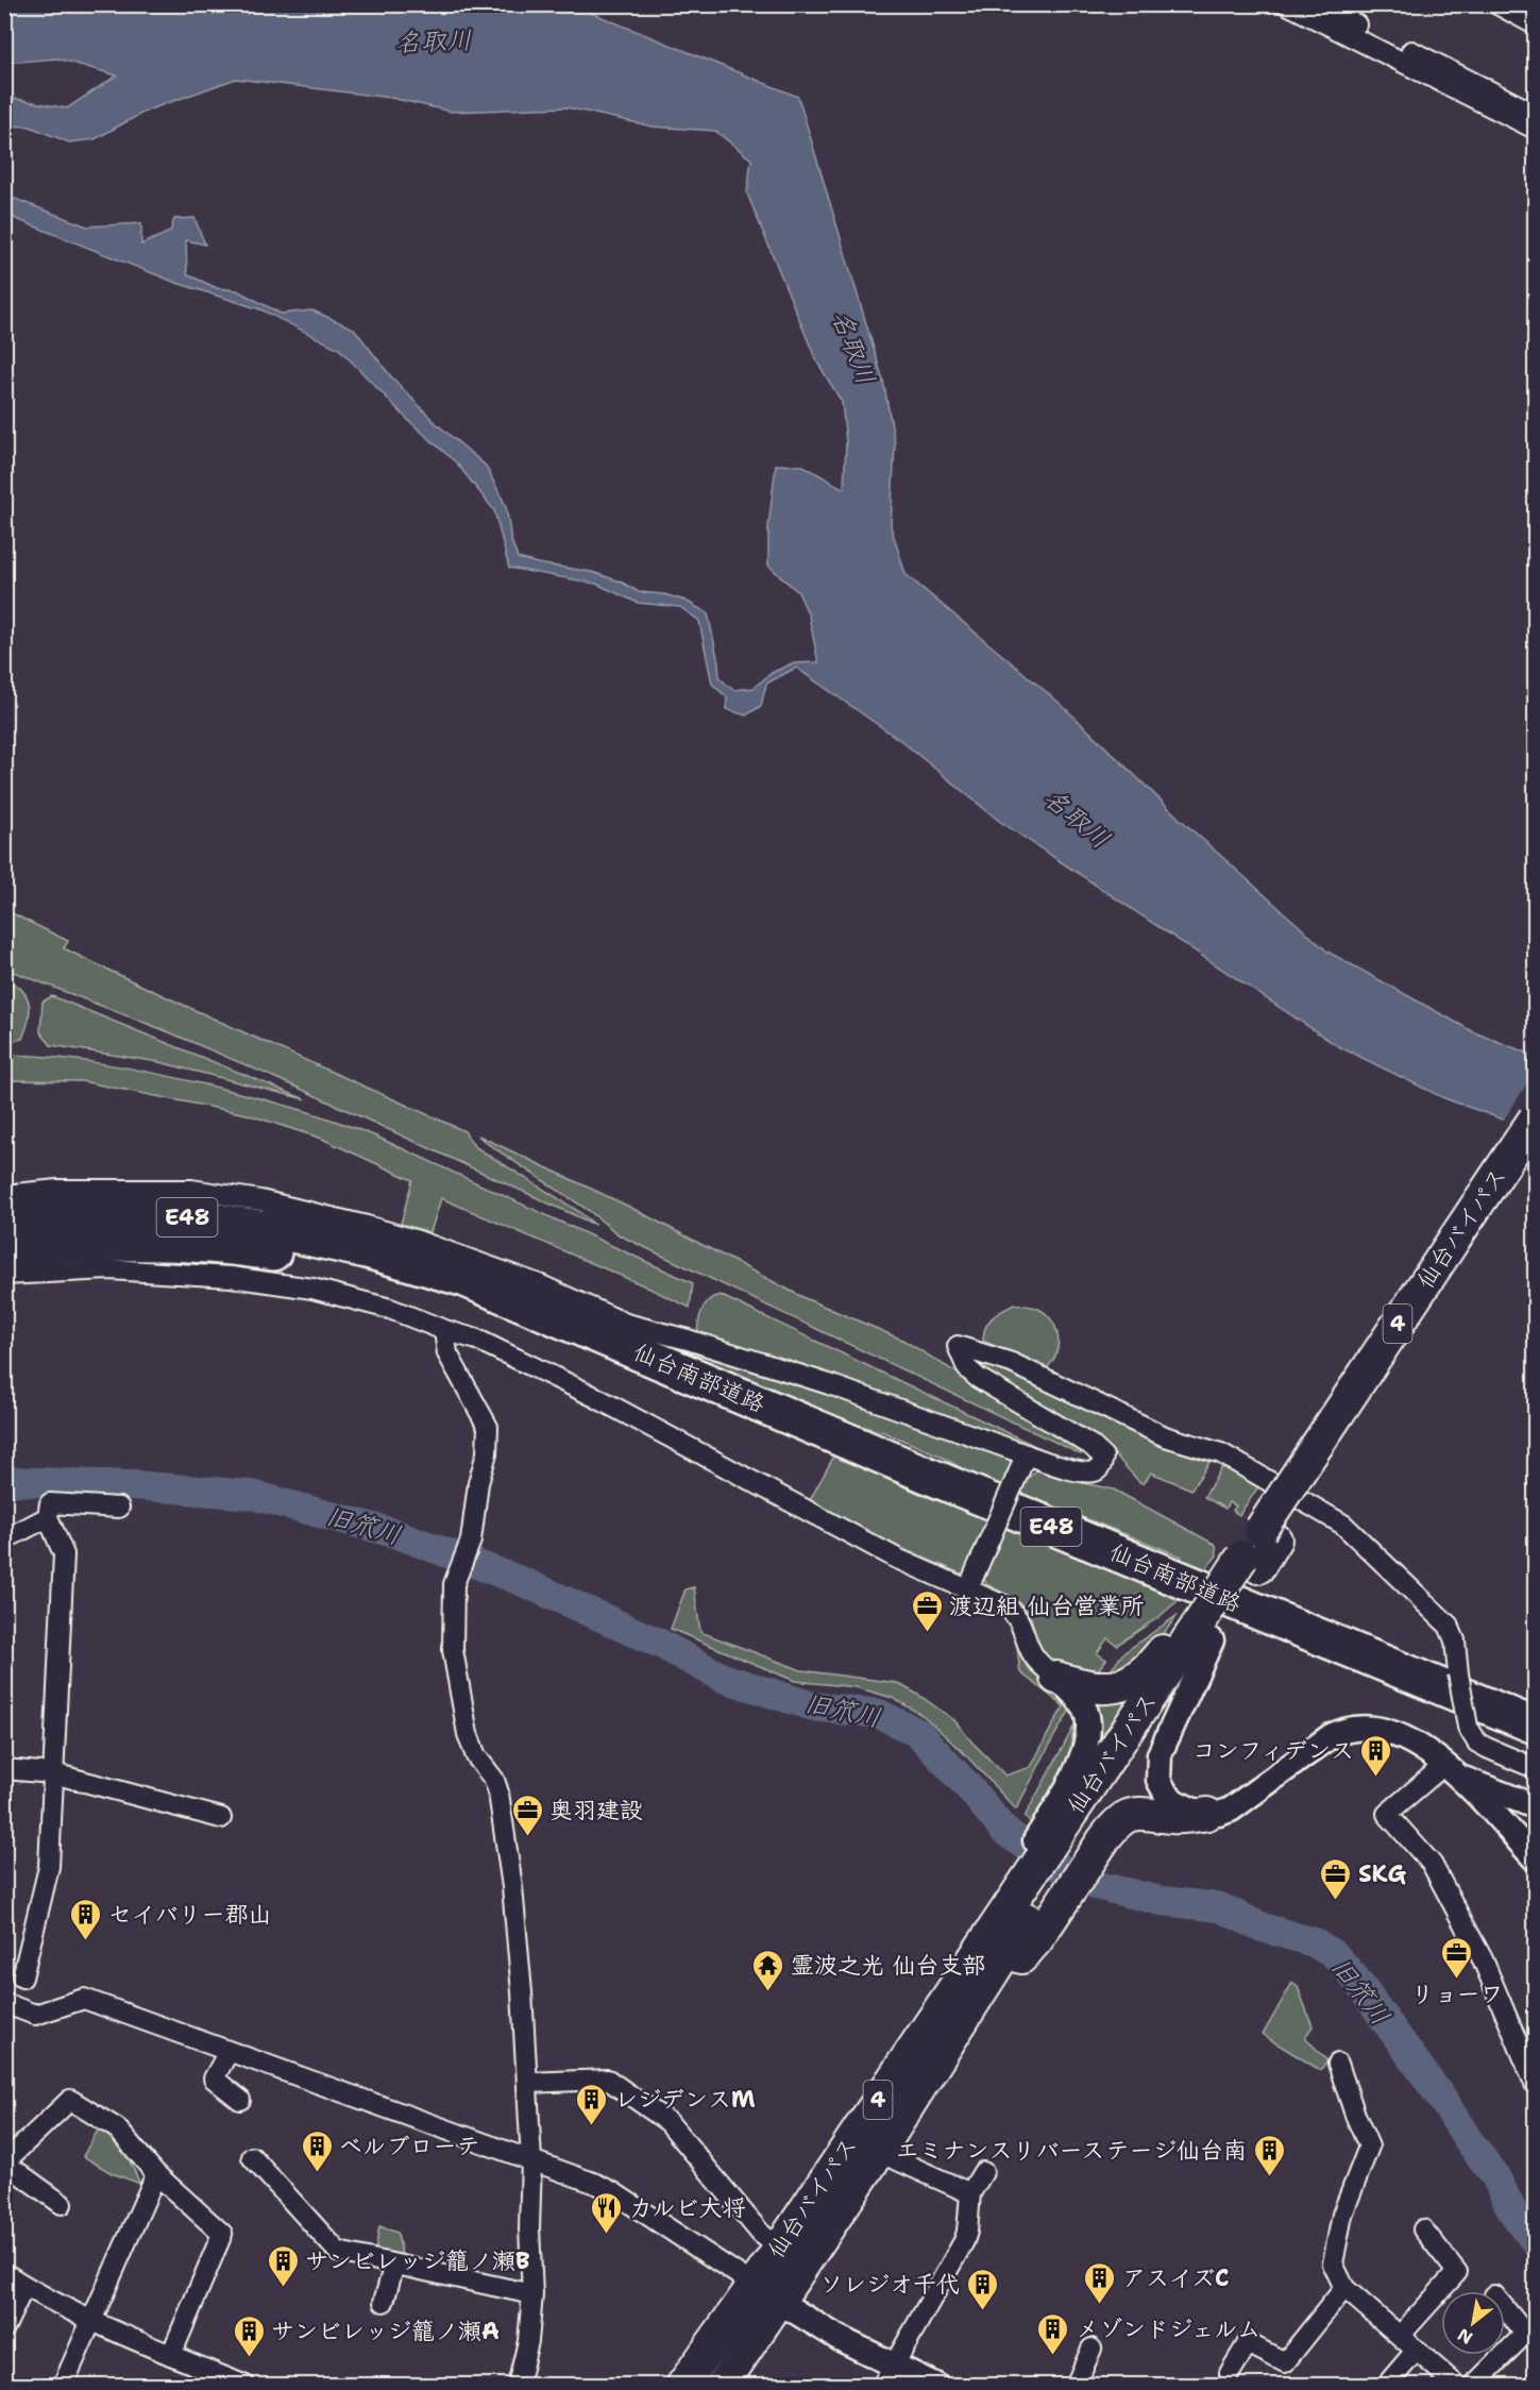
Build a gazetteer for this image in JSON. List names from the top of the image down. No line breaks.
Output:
{"streets":{"highway":["E48","仙台バイパス","4","仙台南部道路"]},"water":["名取川","旧笊川"],"places":{"office":["渡辺組 仙台営業所","奥羽建設","SKG","リョーワ"],"building":["コンフィデンス","セイバリー郡山","レジデンスM","ベルブローテ","エミナンスリバーステージ仙台南","サンビレッジ籠ノ瀬B","アスイズC","ソレジオ千代","メゾンドジェルム","サンビレッジ籠ノ瀬A"],"temple":["霊波之光 仙台支部"],"restaurant":["カルビ大将"]},"north":"bottom left"}
